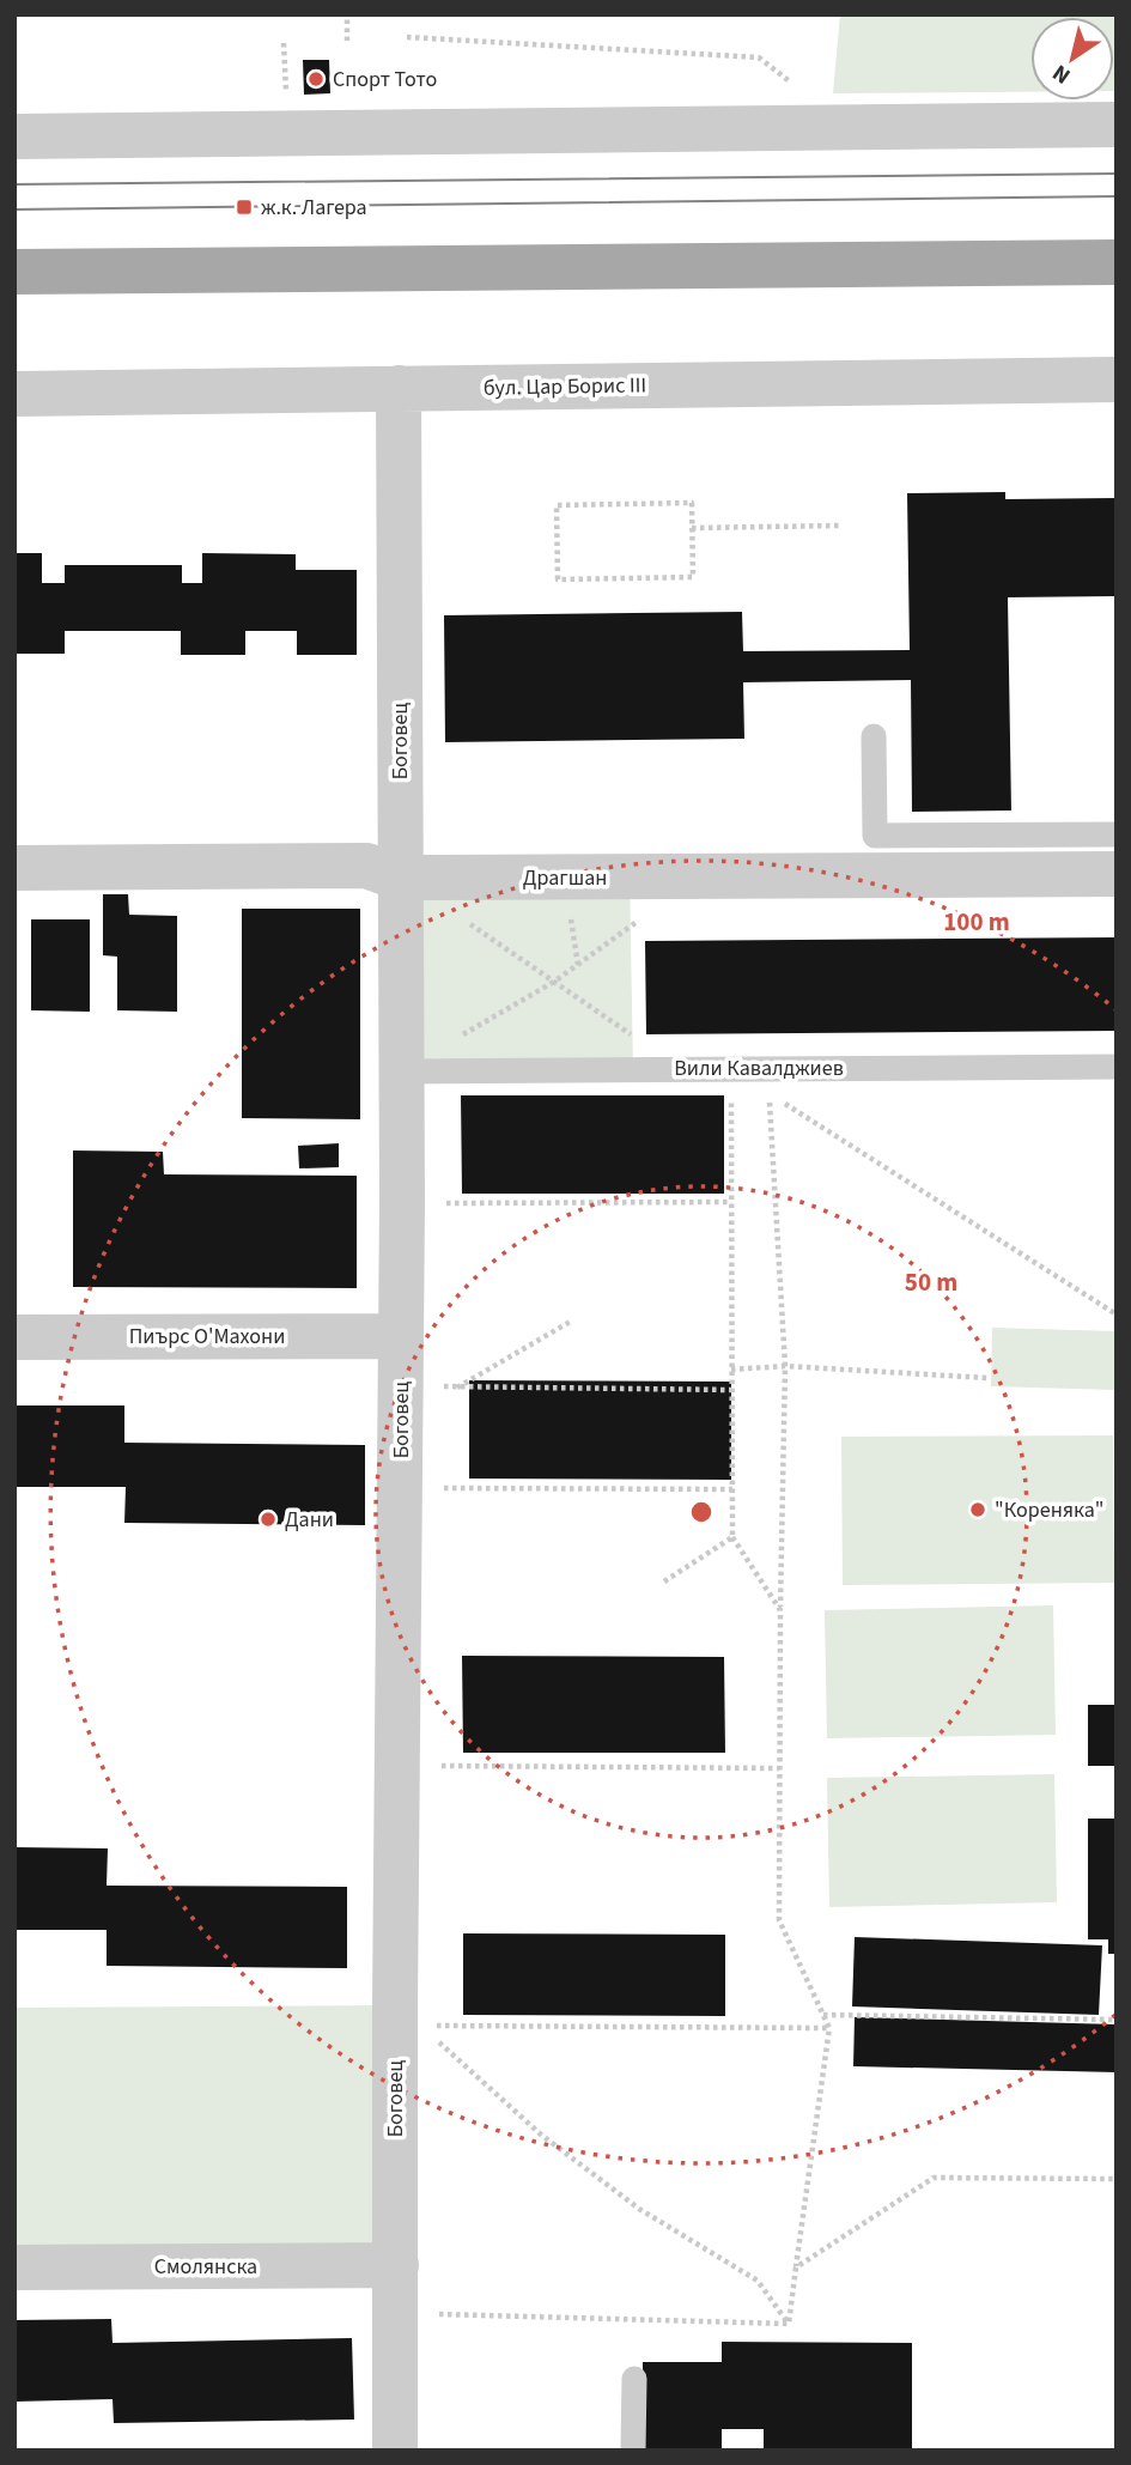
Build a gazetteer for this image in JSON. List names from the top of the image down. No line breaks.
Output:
{"streets":{"street":["бул. Цар Борис III","Боговец","Драгшан","Пиърс О'Махони","Смолянска"],"lane":["Вили Кавалджиев"]},"crossings":[["бул. Цар Борис III","Боговец"],["Боговец","Драгшан"],["Боговец","Вили Кавалджиев"],["Боговец","Пиърс О'Махони"],["Боговец","Смолянска"]],"places":{"other":["Спорт Тото","\"Кореняка\"","Дани"],"transit":["ж.к. Лагера"]},"north":"bottom left","rings":["100 m","50 m"]}
